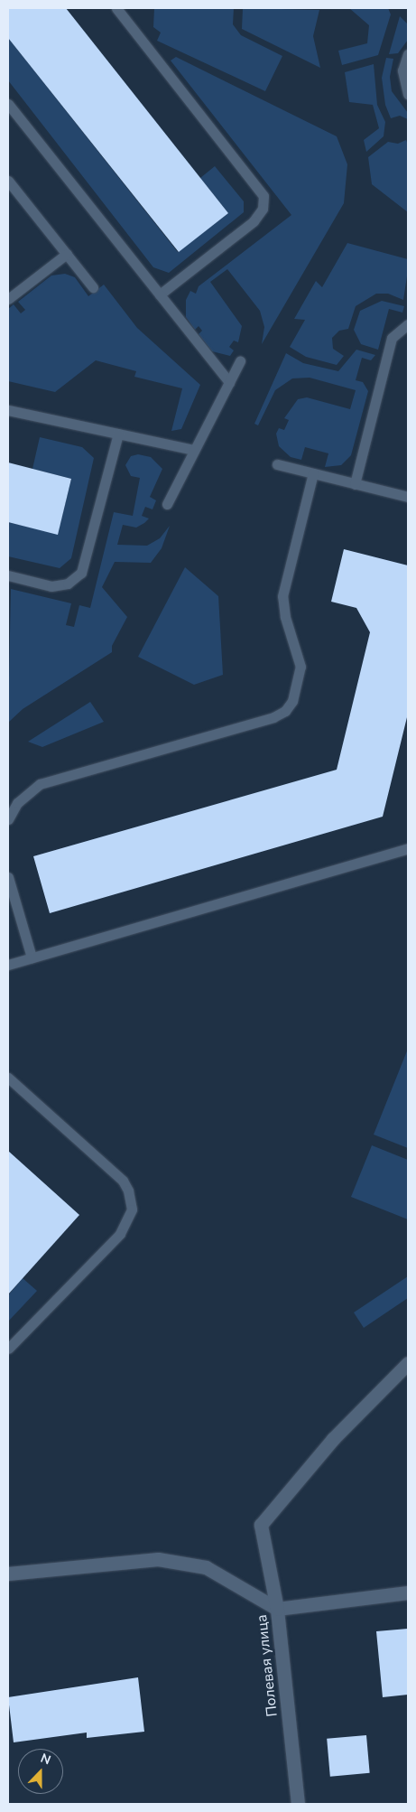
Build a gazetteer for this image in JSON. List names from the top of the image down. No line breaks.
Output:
{"streets":{"street":["Полевая улица"]},"north":"top"}
